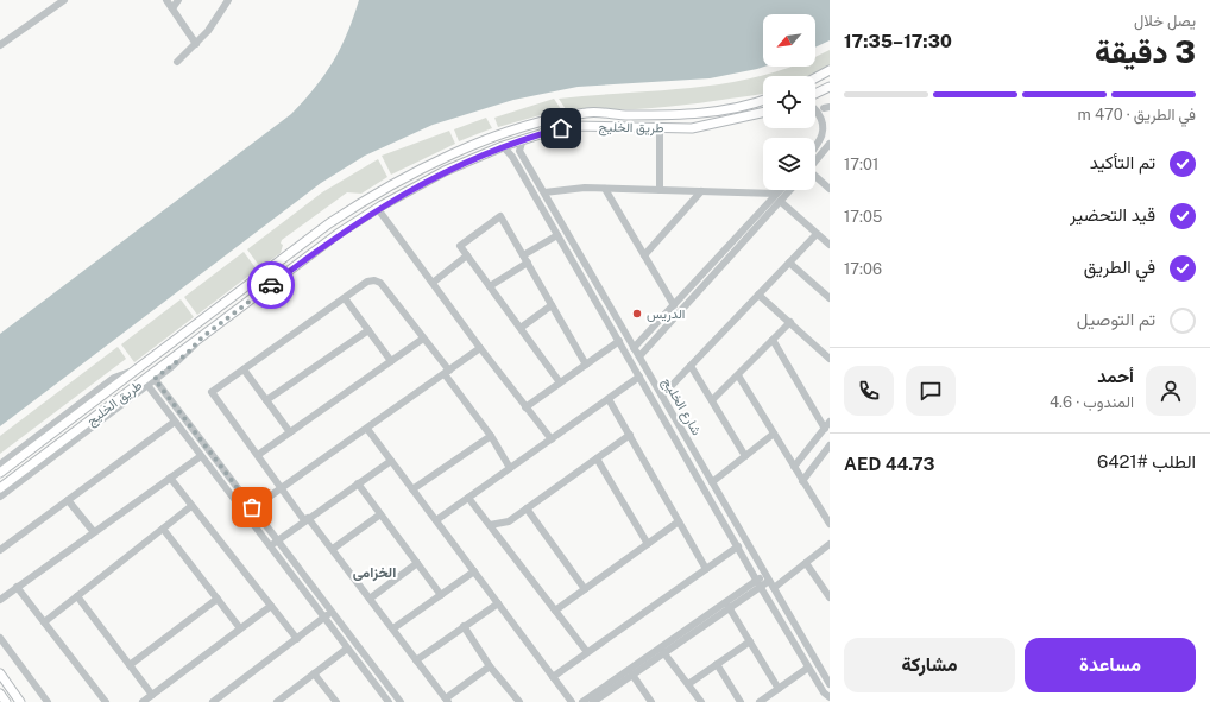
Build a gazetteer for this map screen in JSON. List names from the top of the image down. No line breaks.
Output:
{"streets":{"main road":["طريق الخليج"],"street":["شارع الخليج"]},"crossings":[["طريق الخليج","شارع الخليج"]],"districts":["الخزامى"],"places":["الدريس"],"north":"bottom left","page":{"heading":["3 دقيقة","يصل خلال","17:30–17:35"],"panel":["أحمد","المندوب · 4.6","الطلب #6421","AED 44.73"],"bar":"في الطريق · 470 m","list":[["تم التأكيد","17:01"],["قيد التحضير","17:05"],["في الطريق","17:06"],"تم التوصيل"],"buttons":["مساعدة","مشاركة"]}}
